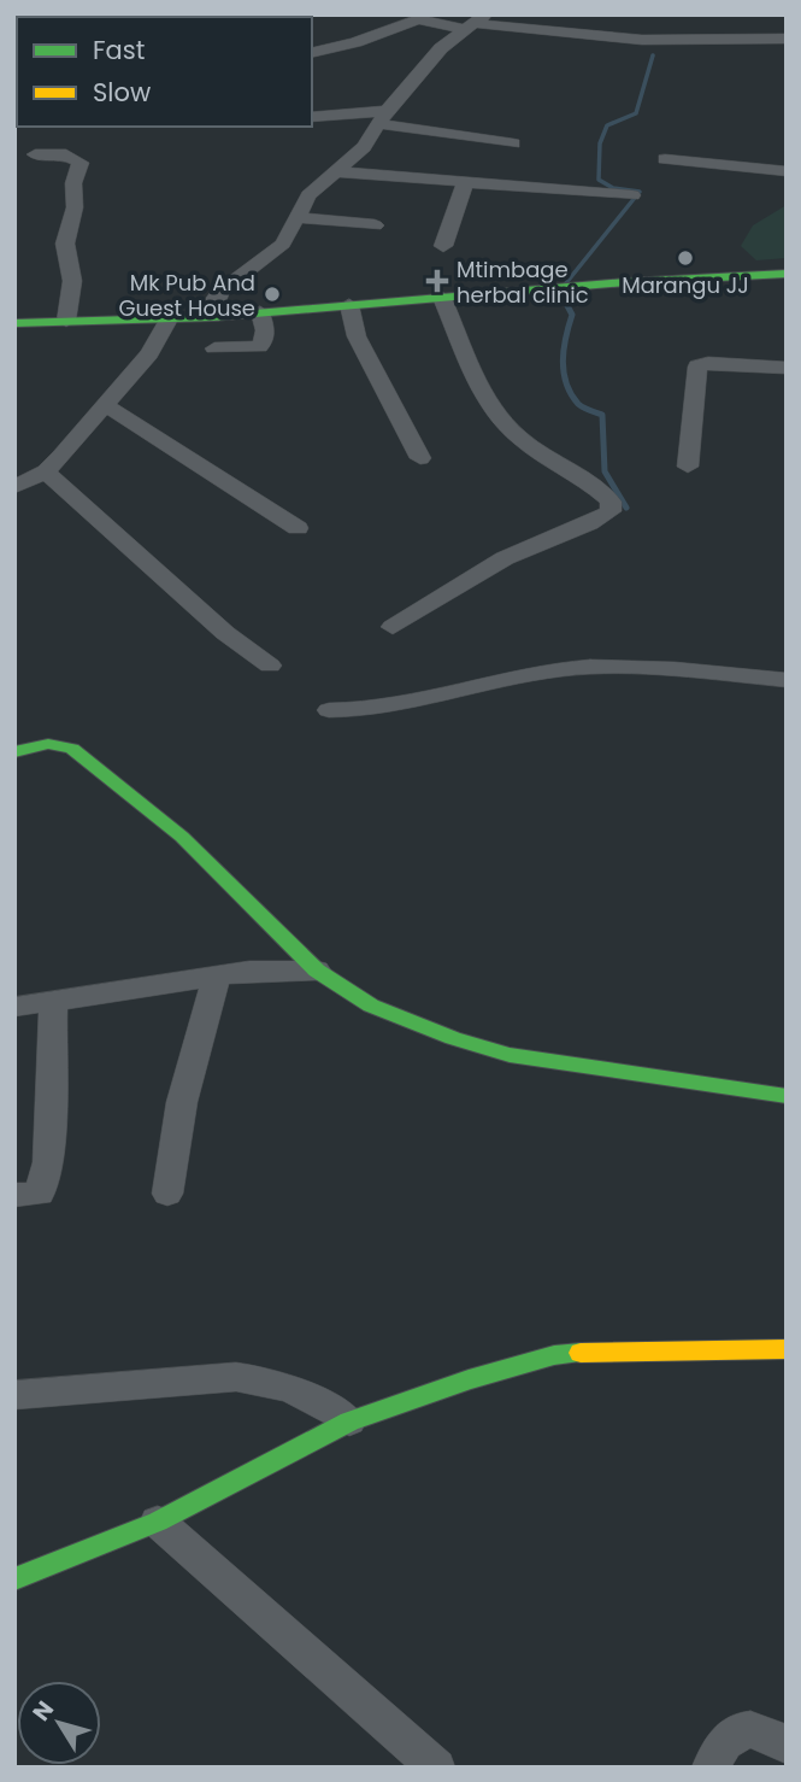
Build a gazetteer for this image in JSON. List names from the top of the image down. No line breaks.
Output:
{"places":{"other":["Marangu JJ","Mk Pub And Guest House"],"health":["Mtimbage herbal clinic"]},"legend":["Fast","Slow"],"north":"top left"}
